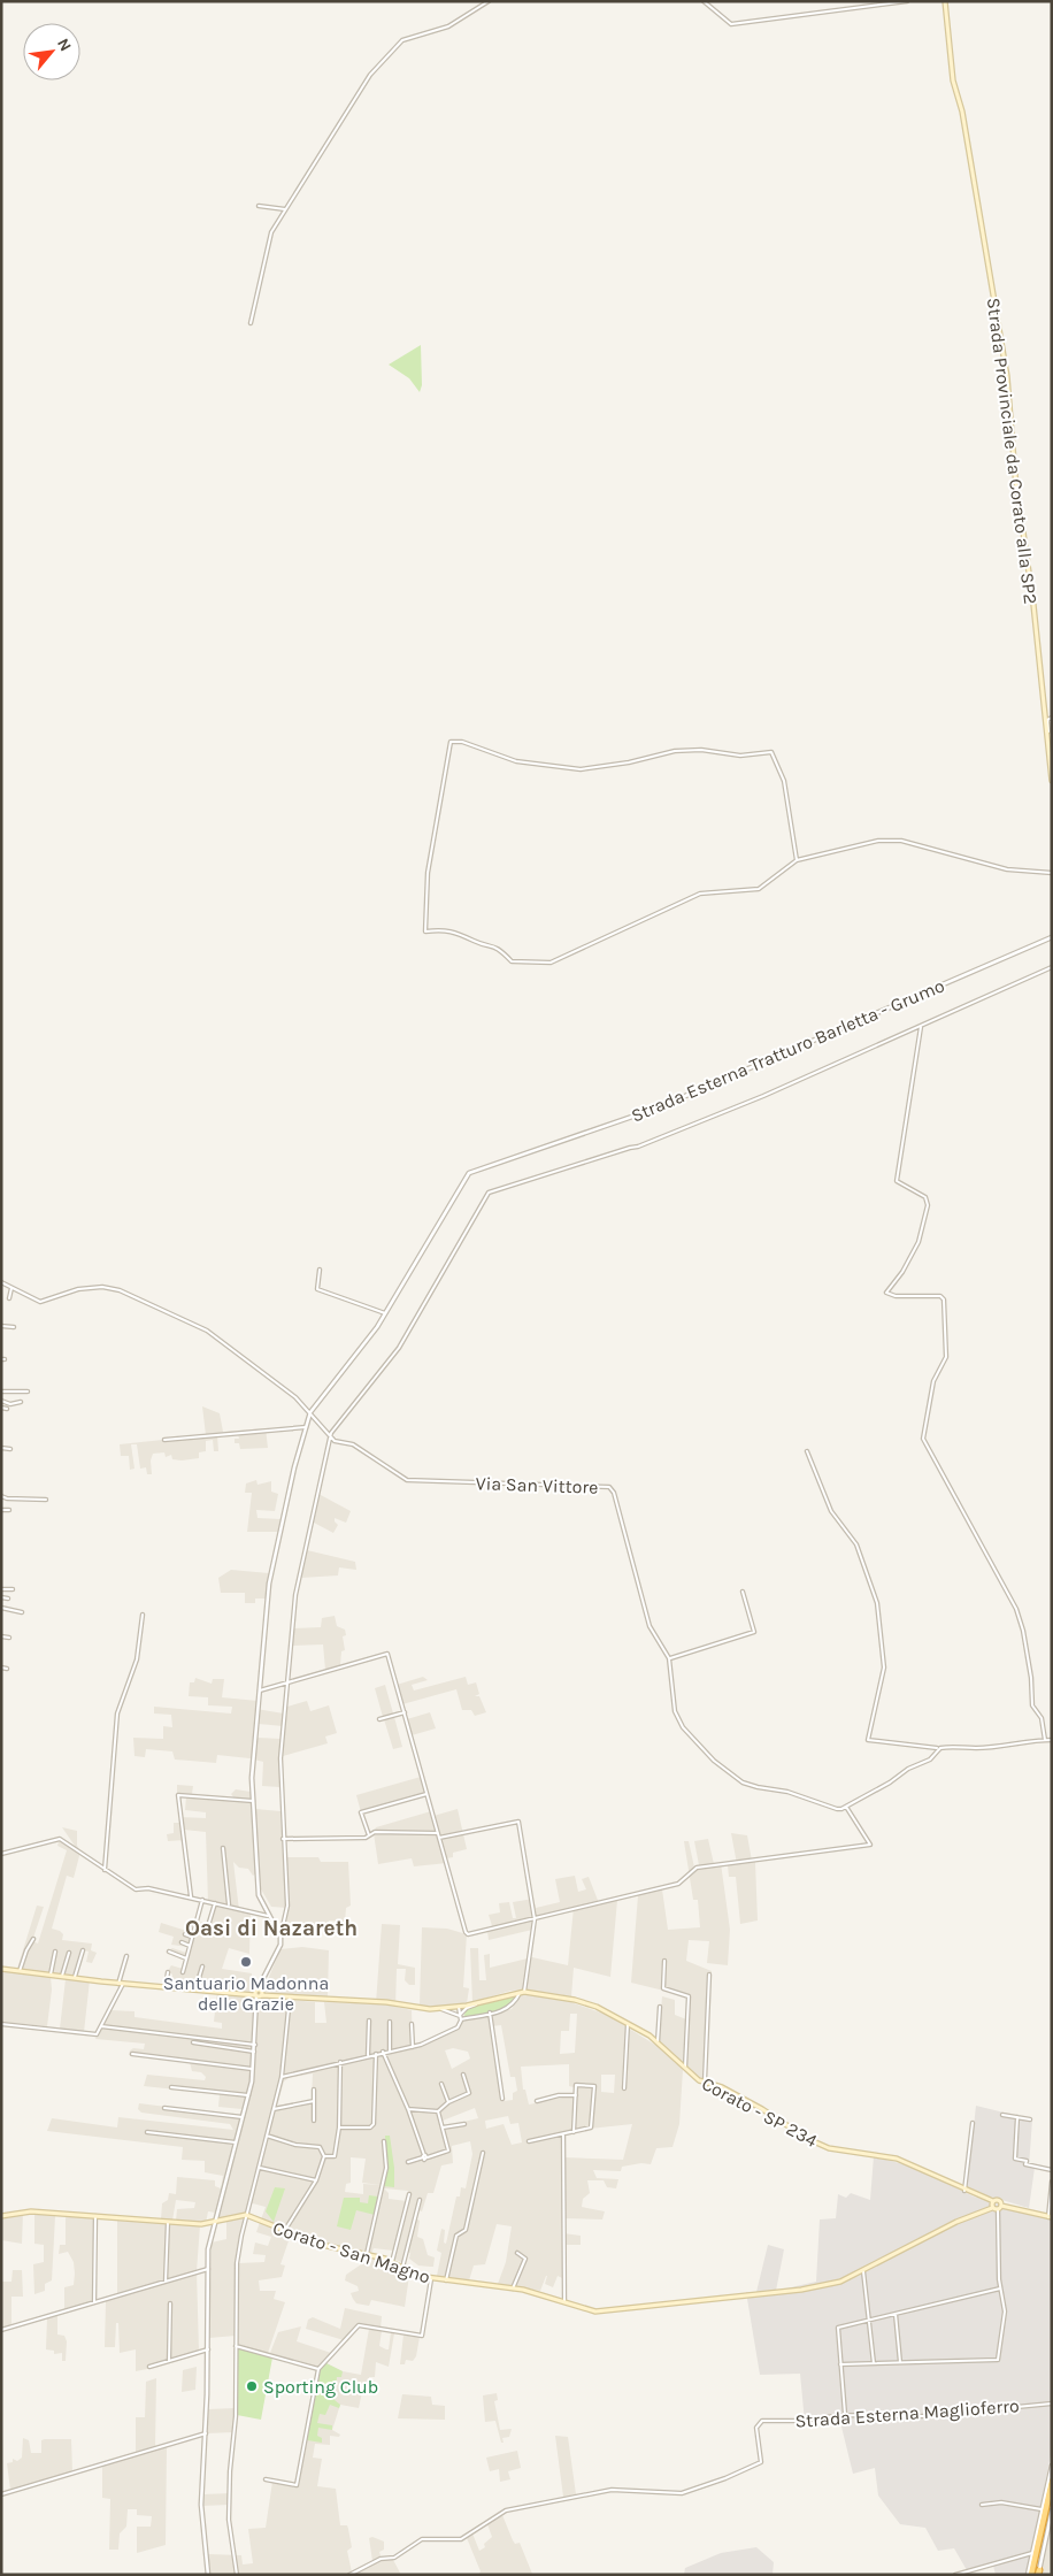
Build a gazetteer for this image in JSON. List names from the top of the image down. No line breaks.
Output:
{"streets":{"main road":["Strada Provinciale da Corato alla SP2","Corato - SP 234","Corato - San Magno"],"street":["Strada Esterna Tratturo Barletta - Grumo","Via San Vittore","Strada Esterna Maglioferro"]},"crossings":[["Strada Esterna Tratturo Barletta - Grumo","Via San Vittore"],["Corato - SP 234","Corato - San Magno"]],"districts":["Oasi di Nazareth"],"places":["Santuario Madonna delle Grazie","Sporting Club"],"north":"top right"}
